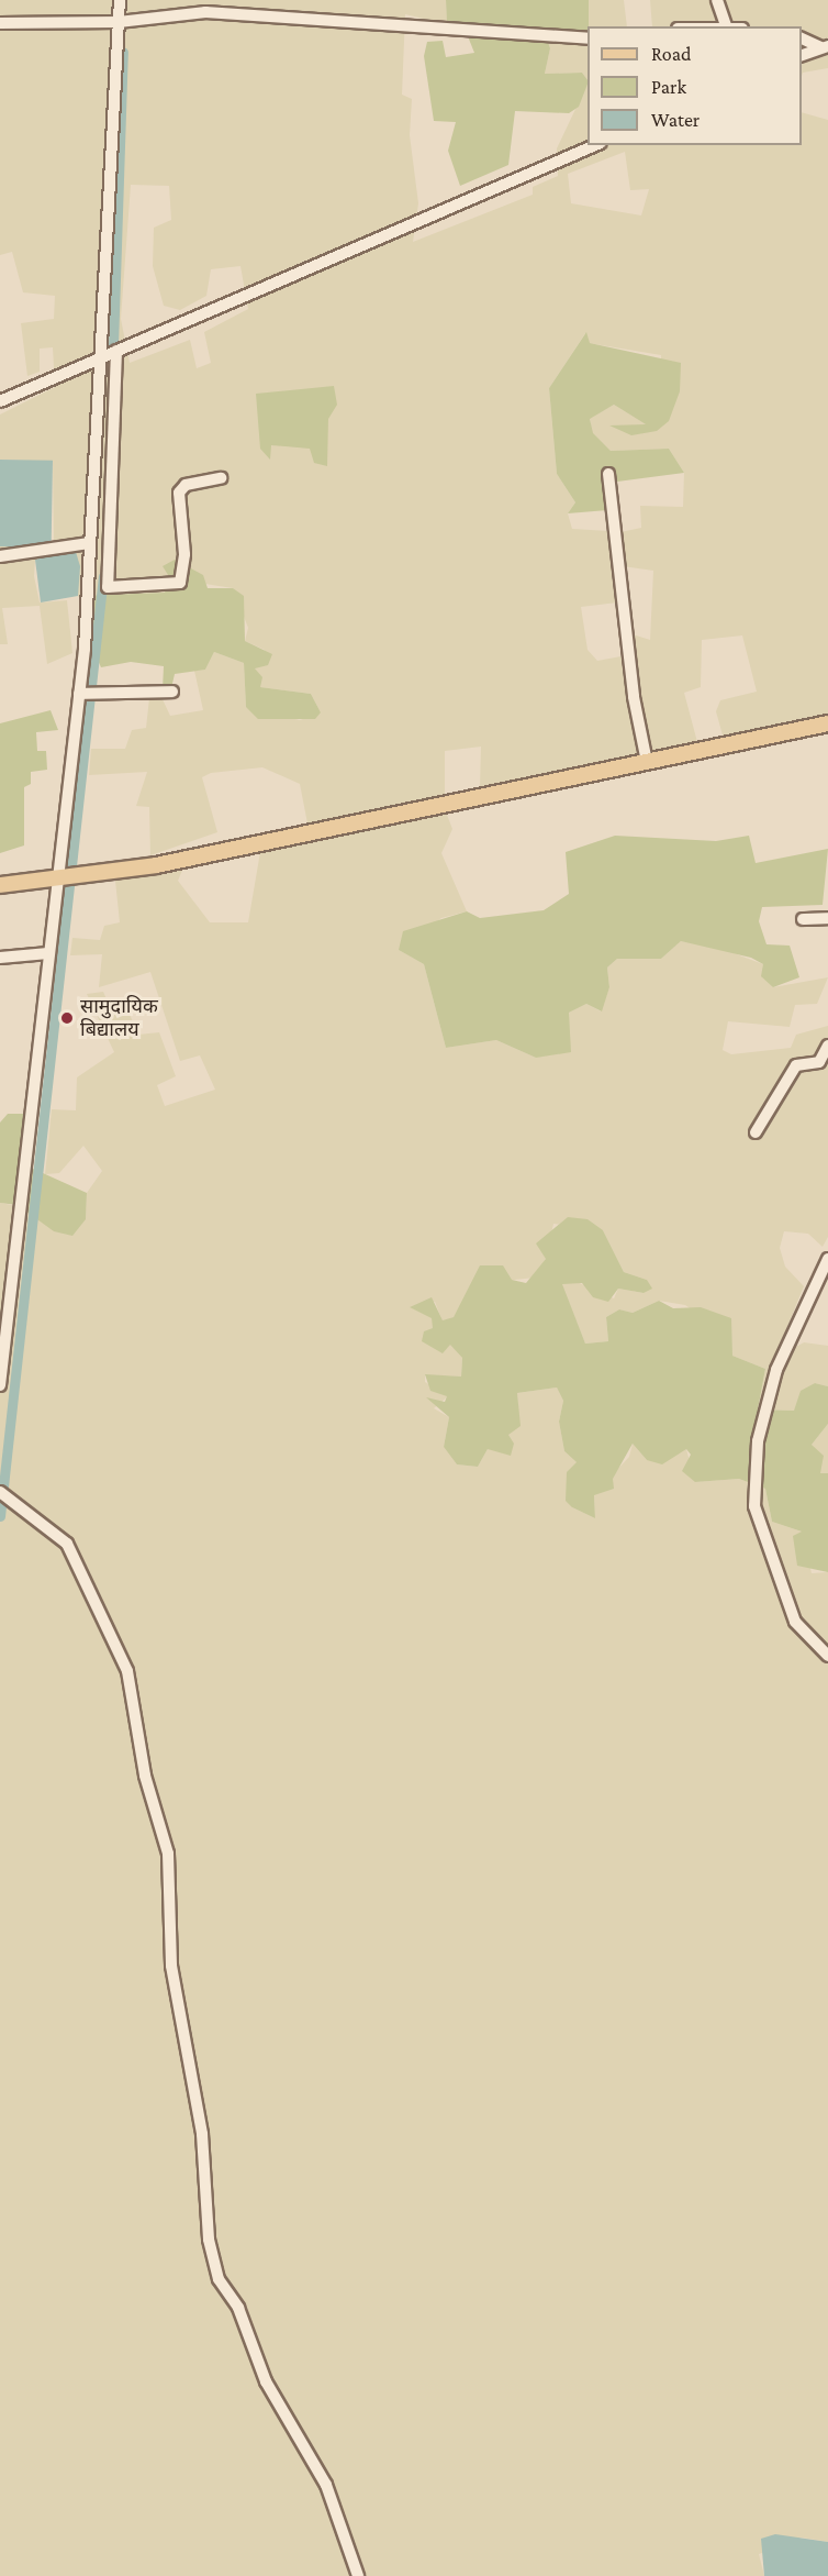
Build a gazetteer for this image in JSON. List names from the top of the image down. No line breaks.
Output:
{"places":["सामुदायिक बिद्यालय"],"legend":["Road","Park","Water"]}
